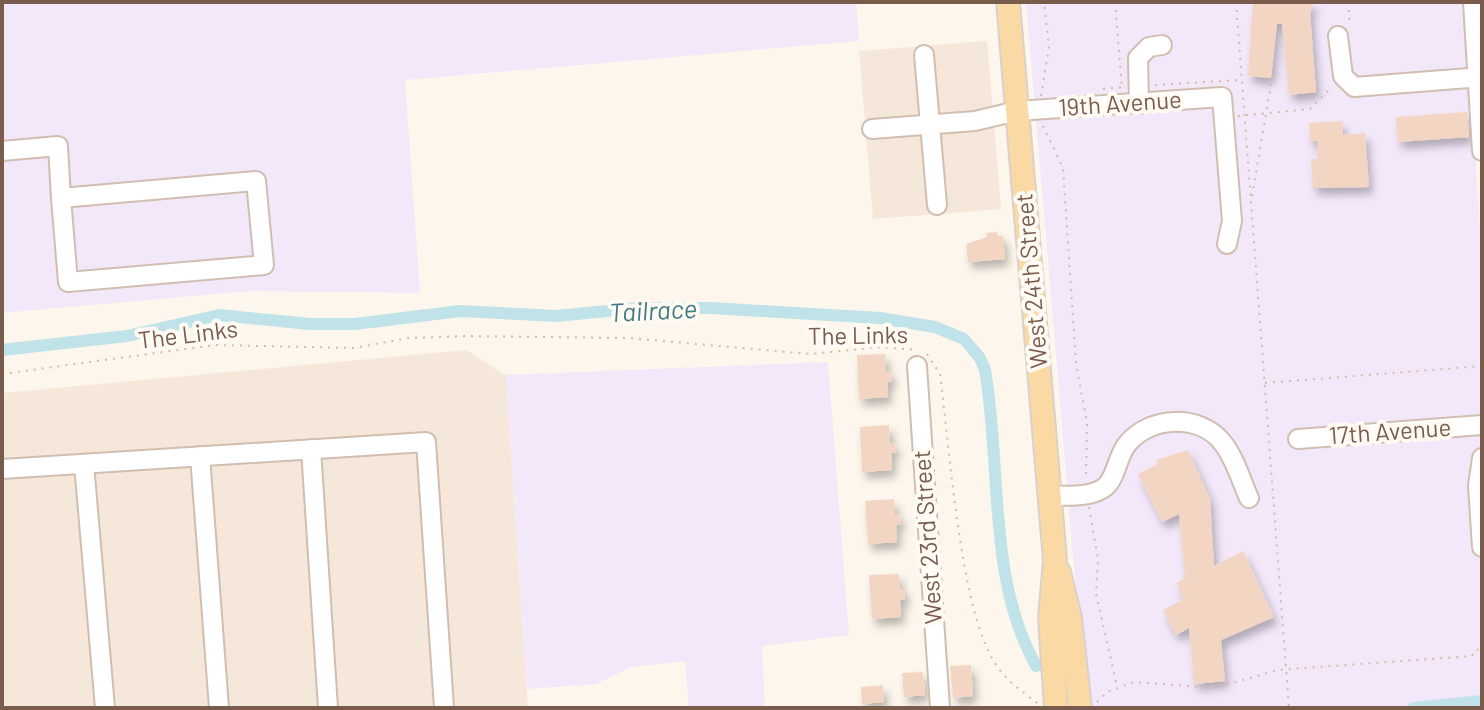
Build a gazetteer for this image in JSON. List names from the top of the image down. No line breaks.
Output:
{"streets":{"main road":["West 24th Street"],"street":["19th Avenue","17th Avenue","West 23rd Street"],"path":["The Links"]},"crossings":[["19th Avenue","West 24th Street"],["West 24th Street","The Links"]],"water":["Tailrace"]}
